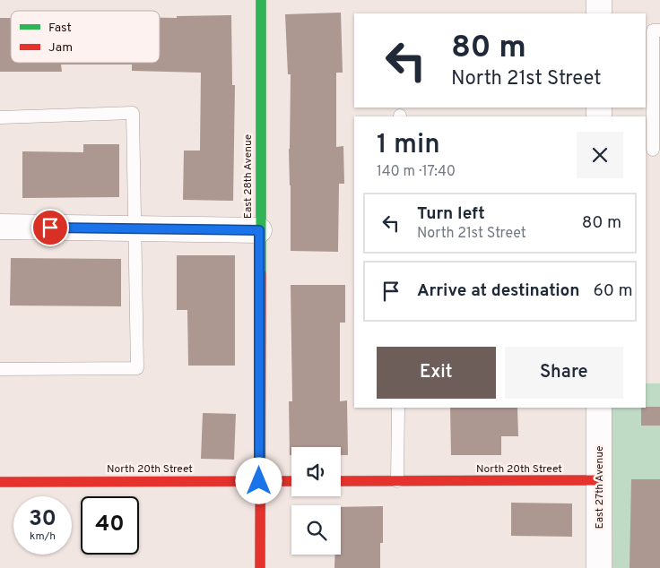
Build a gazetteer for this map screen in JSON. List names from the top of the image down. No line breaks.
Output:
{"streets":{"street":["East 28th Avenue","North 20th Street","East 27th Avenue"]},"crossings":[["East 28th Avenue","North 20th Street"],["North 20th Street","East 27th Avenue"]],"legend":["Fast","Jam"],"page":{"turn":["80 m","North 21st Street"],"heading":["1 min","140 m · 17:40"],"list":[{"name":"Turn left","note":"North 21st Street","value":"80 m"},{"name":"Arrive at destination","value":"60 m"}],"buttons":["Exit","Share"],"speed":"30 km/h","limit":"40"}}
